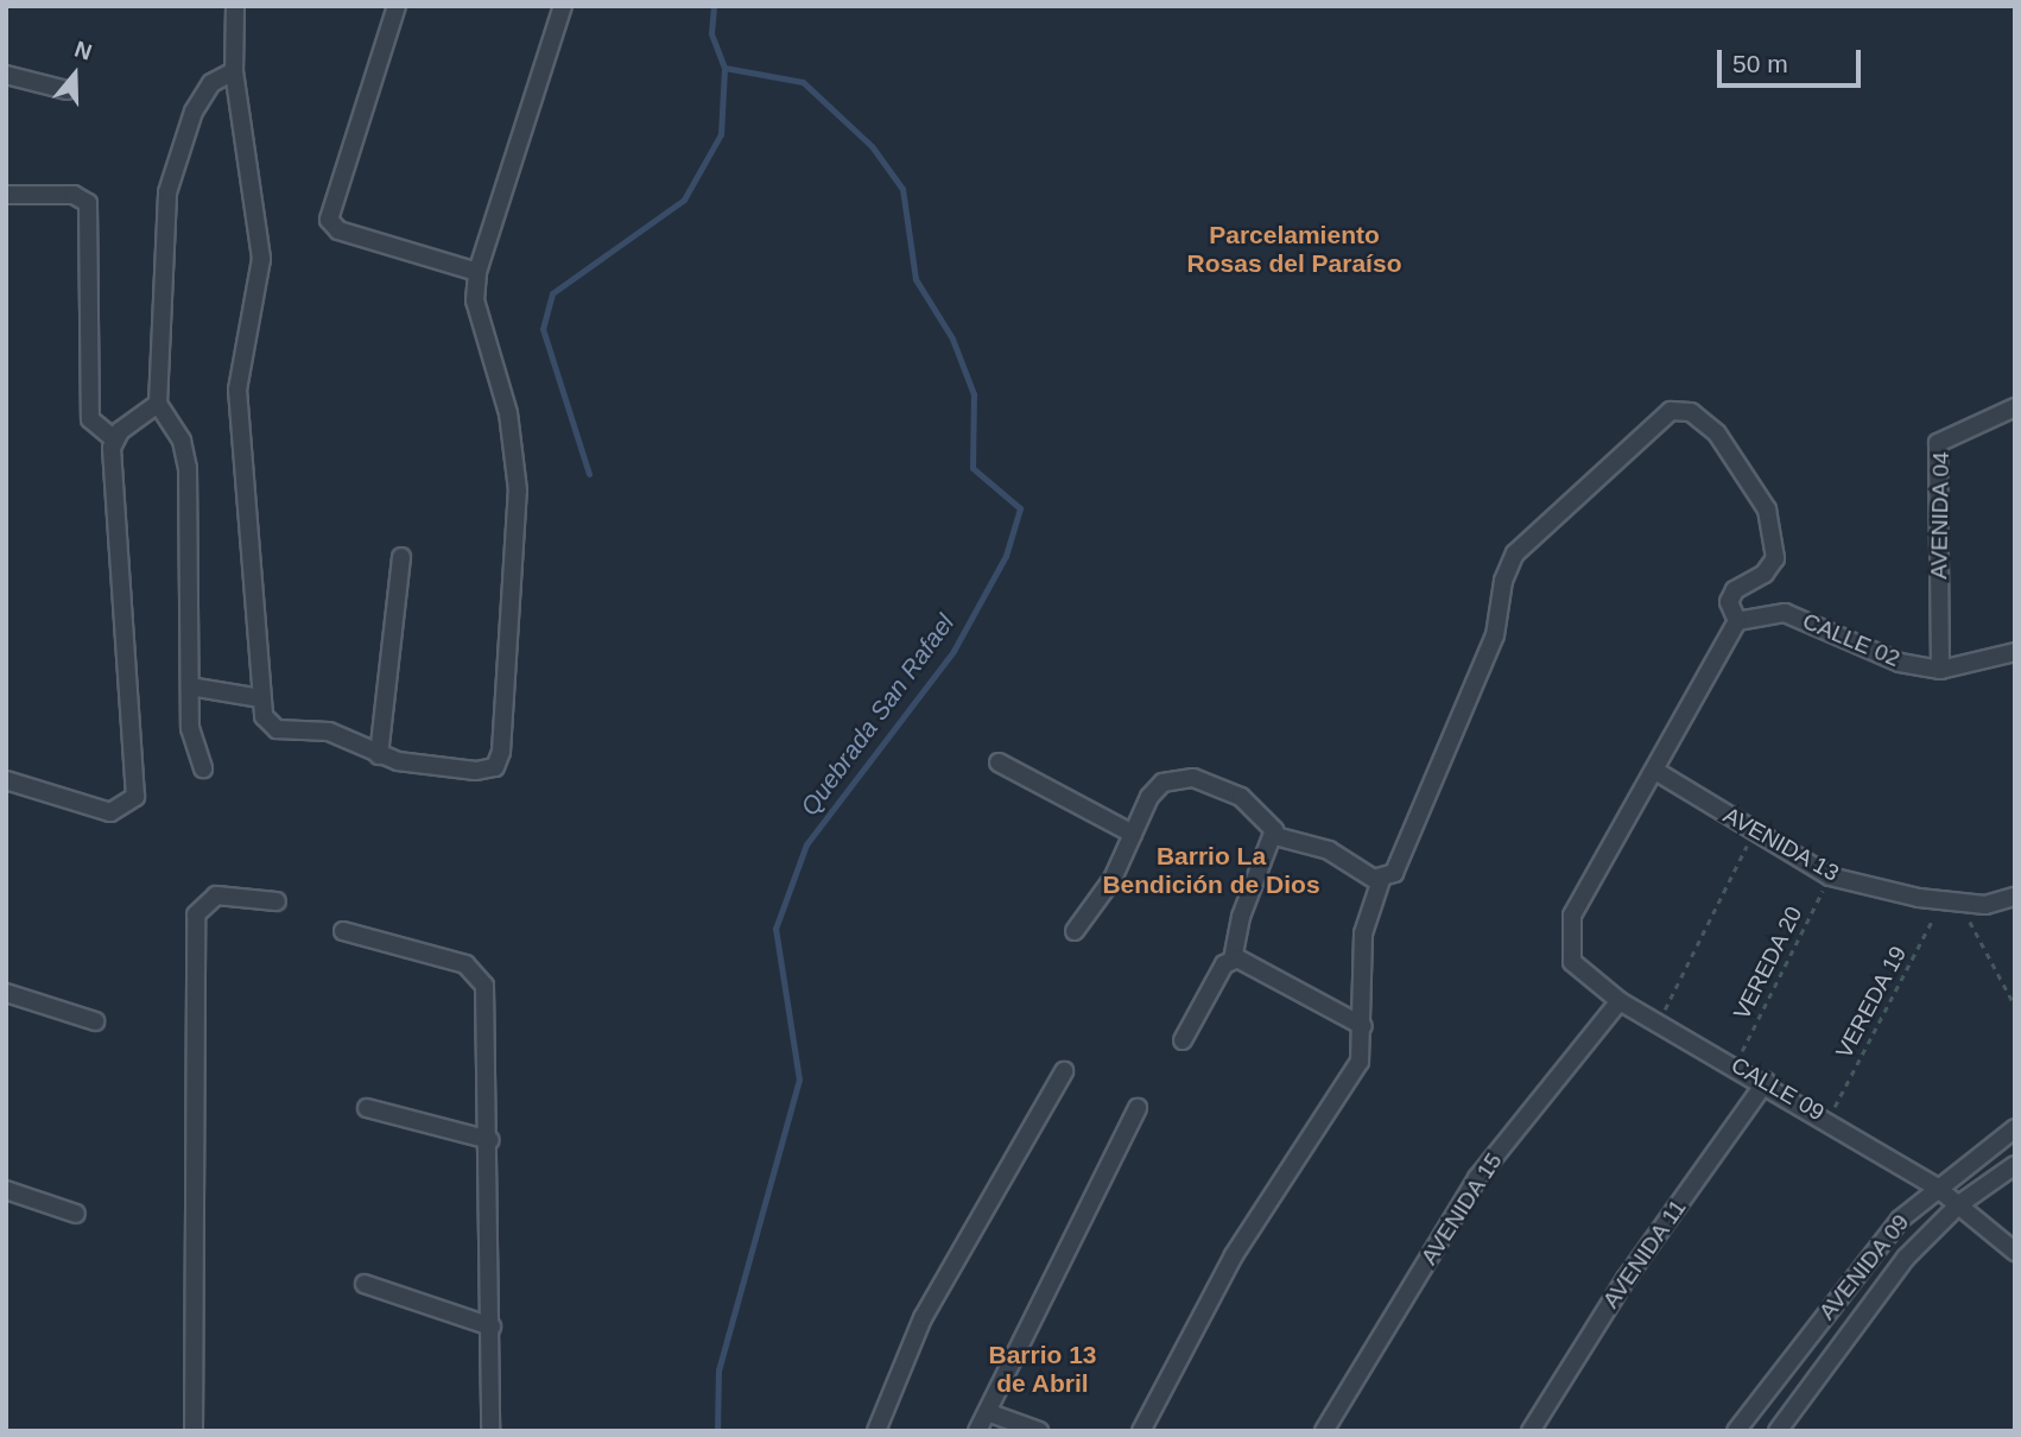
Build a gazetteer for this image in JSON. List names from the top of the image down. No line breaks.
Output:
{"streets":{"street":["AVENIDA 04","CALLE 02","AVENIDA 13","CALLE 09","AVENIDA 15","AVENIDA 11","AVENIDA 09"],"path":["VEREDA 20","VEREDA 19"]},"crossings":[["AVENIDA 04","CALLE 02"],["AVENIDA 13","VEREDA 20"],["AVENIDA 13","VEREDA 19"],["AVENIDA 13","CALLE 09"],["VEREDA 20","CALLE 09"],["VEREDA 19","CALLE 09"],["CALLE 09","AVENIDA 15"],["CALLE 09","AVENIDA 11"],["CALLE 09","AVENIDA 09"]],"districts":["Parcelamiento Rosas del Paraíso","Barrio La Bendición de Dios","Barrio 13 de Abril"],"water":["Quebrada San Rafael"],"scale_bar":"50 m","north":"top"}
